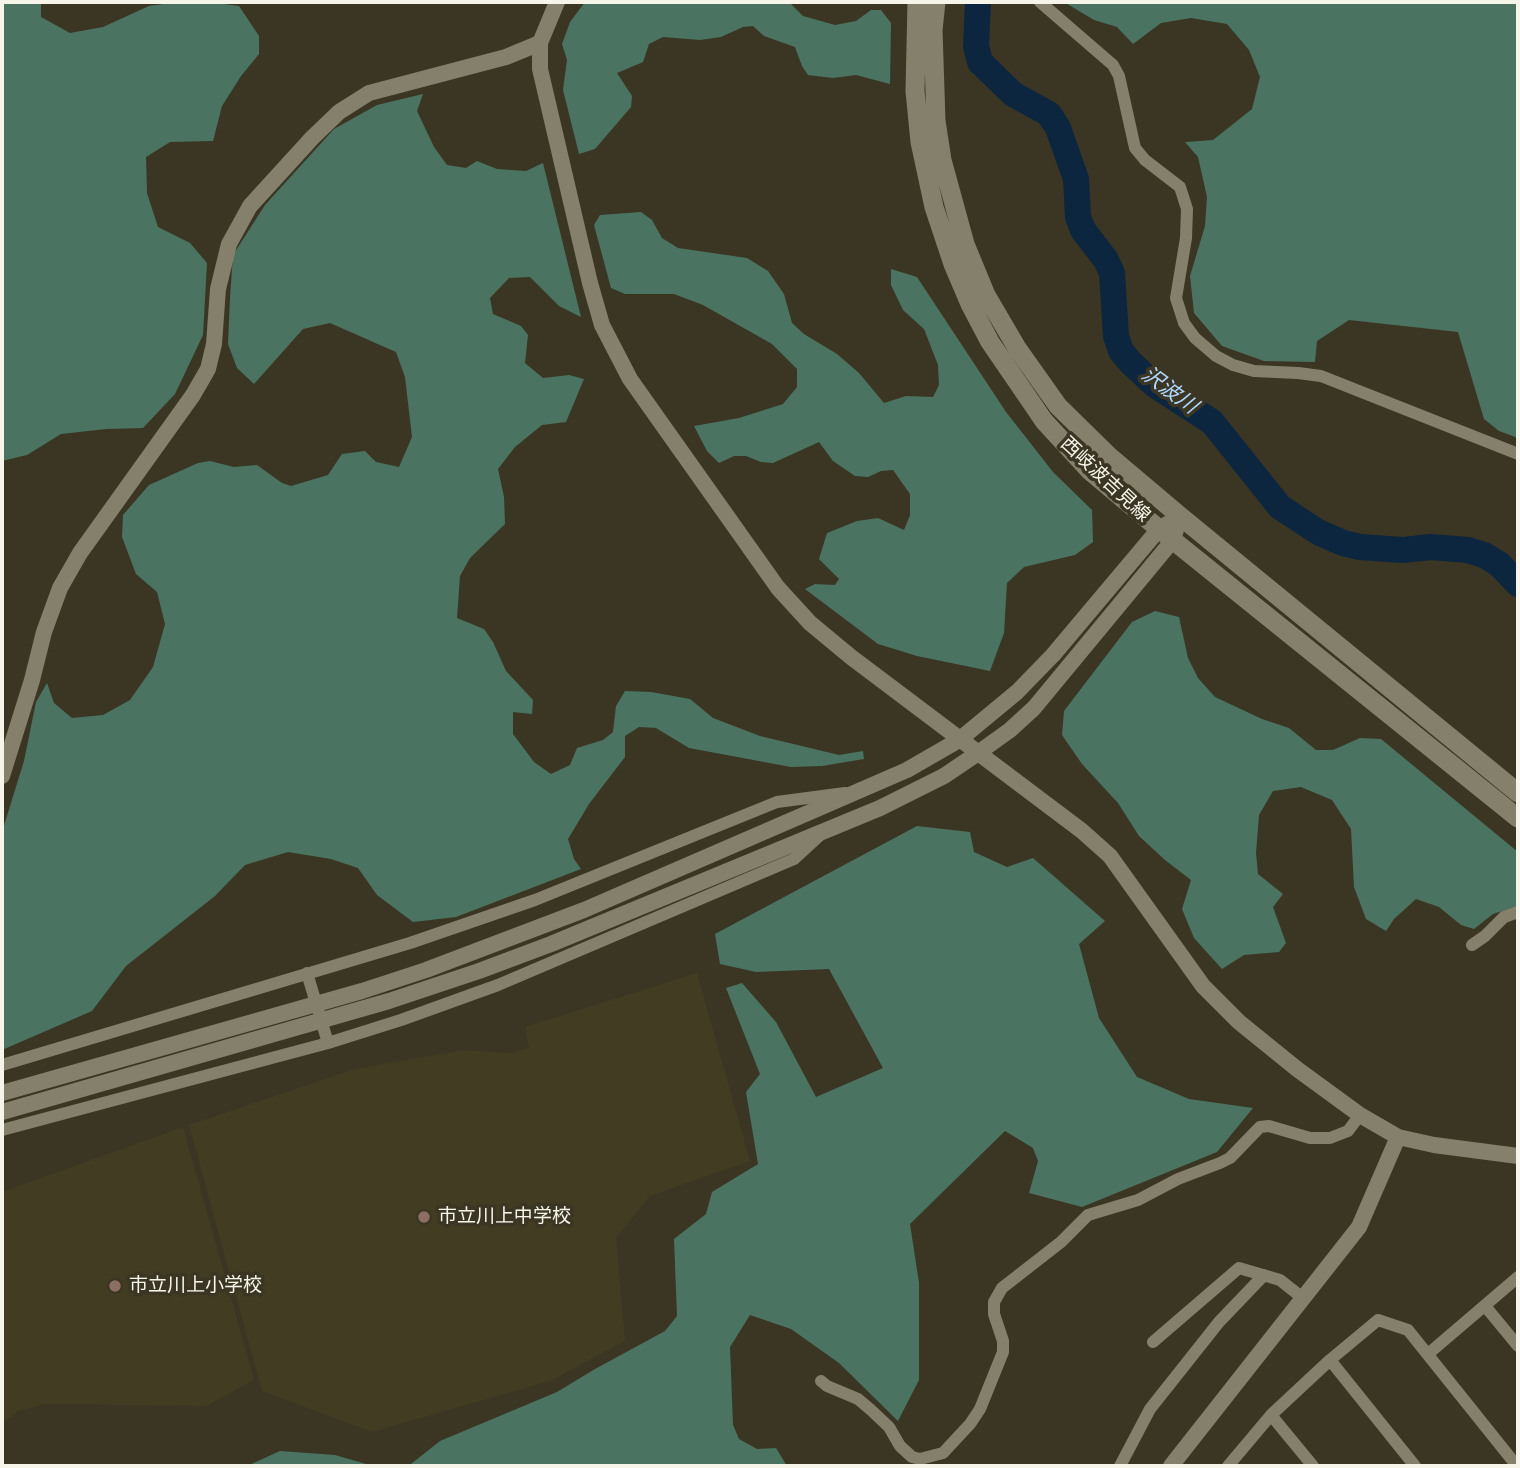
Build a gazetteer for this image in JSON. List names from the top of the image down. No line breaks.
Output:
{"streets":{"main road":["西岐波吉見線"]},"water":["沢波川"],"places":["市立川上中学校","市立川上小学校"]}
